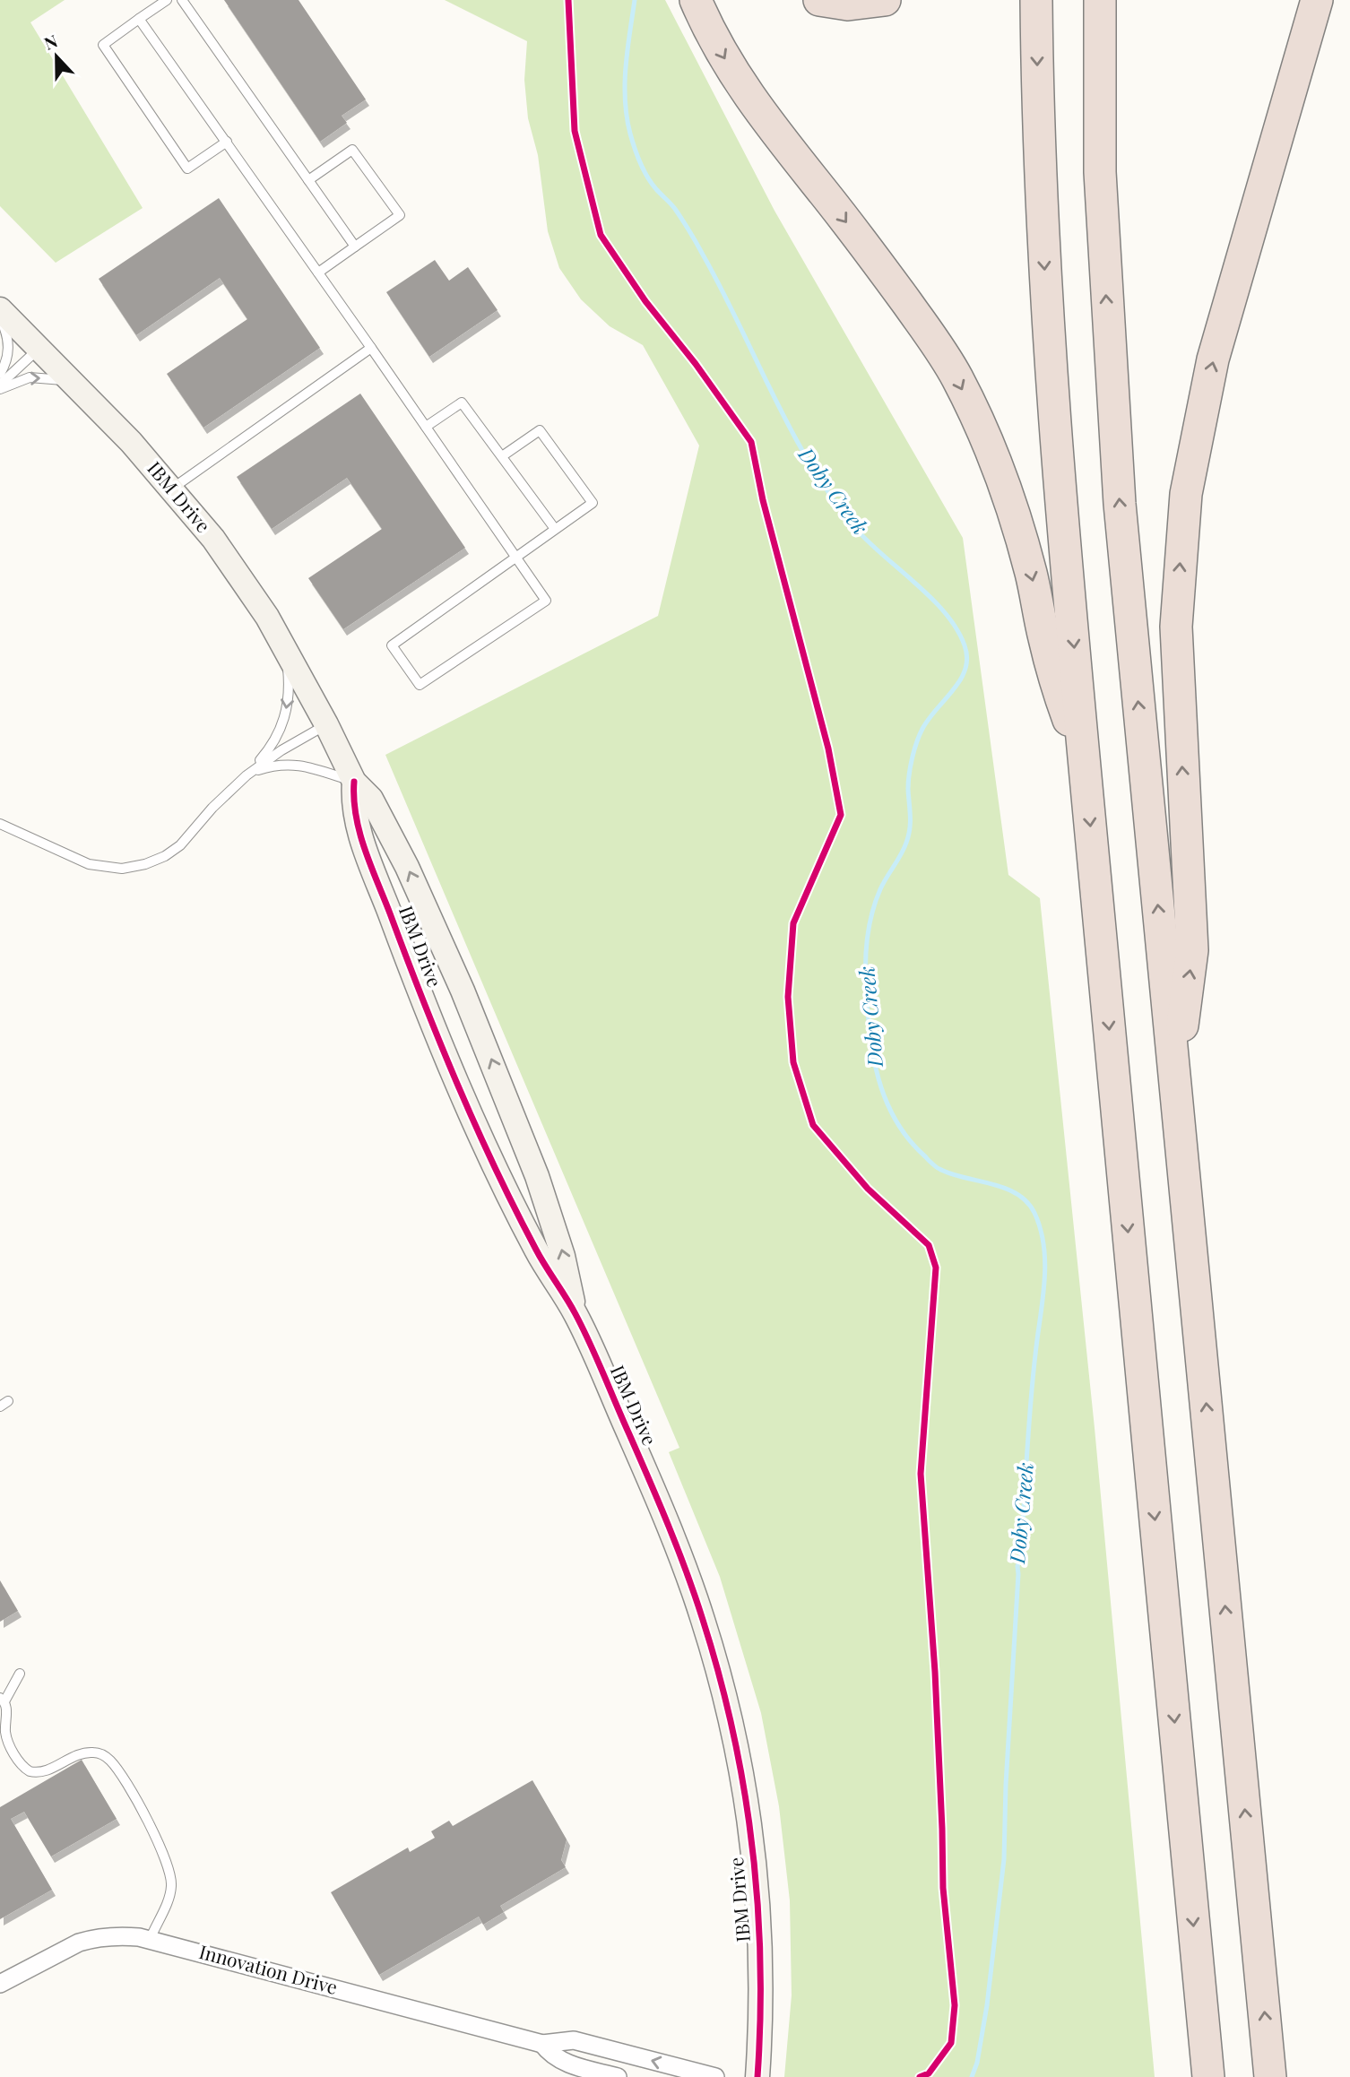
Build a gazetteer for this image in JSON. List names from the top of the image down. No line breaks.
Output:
{"streets":{"street":["IBM Drive","Innovation Drive"]},"water":["Doby Creek"],"north":"top"}
